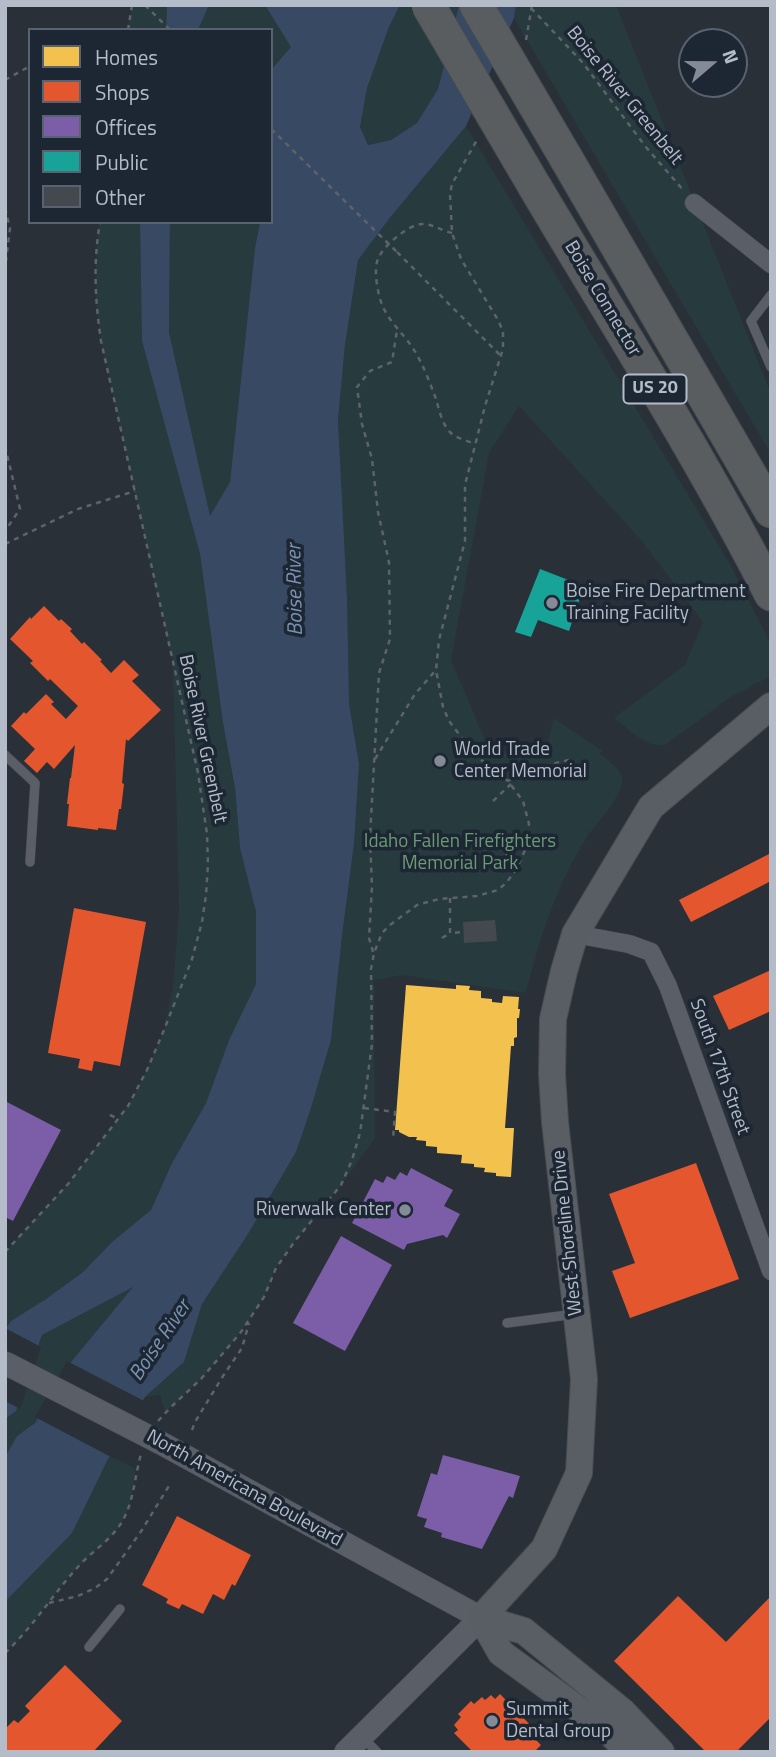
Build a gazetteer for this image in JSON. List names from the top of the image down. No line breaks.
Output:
{"streets":{"highway":["Boise Connector","US 20"],"main road":["West Shoreline Drive"],"street":["South 17th Street","North Americana Boulevard"],"path":["Boise River Greenbelt"]},"crossings":[["South 17th Street","West Shoreline Drive"],["West Shoreline Drive","North Americana Boulevard"]],"water":["Boise River"],"parks":["Idaho Fallen Firefighters Memorial Park"],"places":["Boise Fire Department Training Facility","World Trade Center Memorial","Riverwalk Center","Summit Dental Group"],"legend":["Homes","Shops","Offices","Public","Other"],"north":"right"}
